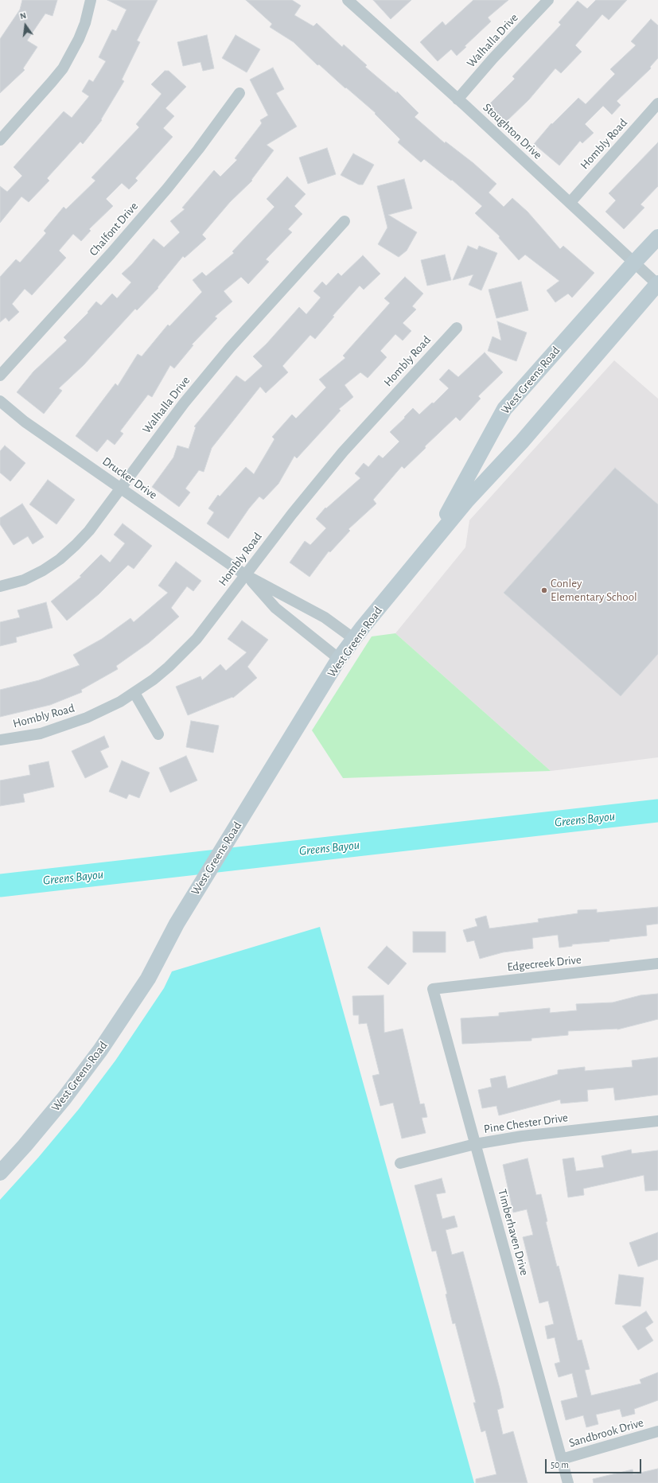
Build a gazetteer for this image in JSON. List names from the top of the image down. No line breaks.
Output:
{"streets":{"main road":["West Greens Road"],"street":["Walhalla Drive","Stoughton Drive","Hombly Road","Chalfont Drive","Drucker Drive","Edgecreek Drive","Pine Chester Drive","Timberhaven Drive","Sandbrook Drive"]},"crossings":[["Walhalla Drive","Stoughton Drive"],["Walhalla Drive","Drucker Drive"],["Stoughton Drive","Hombly Road"],["Stoughton Drive","West Greens Road"],["Hombly Road","Drucker Drive"],["West Greens Road","Drucker Drive"],["Edgecreek Drive","Timberhaven Drive"],["Pine Chester Drive","Timberhaven Drive"],["Timberhaven Drive","Sandbrook Drive"]],"water":["Greens Bayou"],"places":["Conley Elementary School"],"scale_bar":"50 m","north":"top"}
